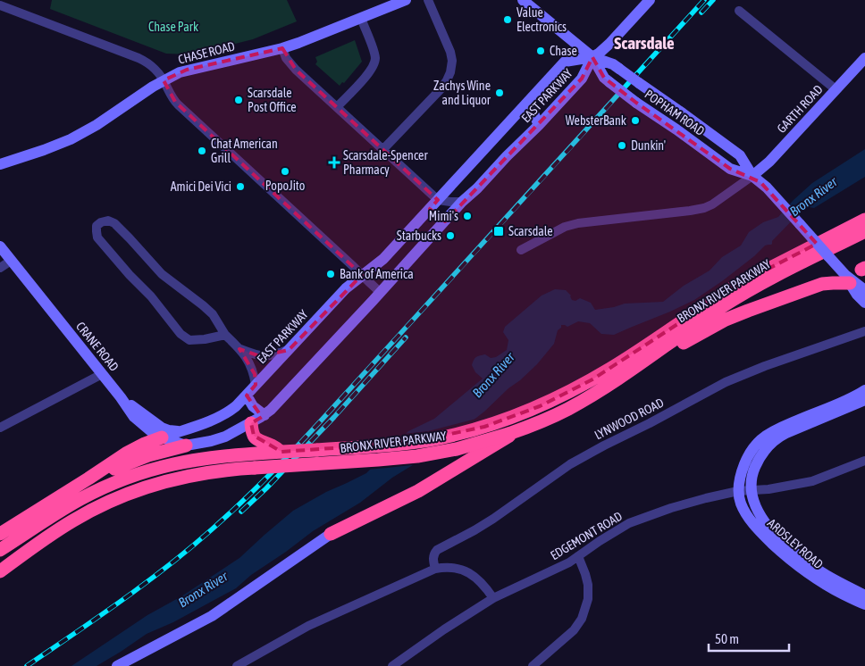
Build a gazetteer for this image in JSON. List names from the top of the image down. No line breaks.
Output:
{"streets":{"highway":["BRONX RIVER PARKWAY"],"street":["CHASE ROAD","EAST PARKWAY","GARTH ROAD","POPHAM ROAD","CRANE ROAD","LYNWOOD ROAD","EDGEMONT ROAD","ARDSLEY ROAD"]},"crossings":[["EAST PARKWAY","POPHAM ROAD"],["EAST PARKWAY","CRANE ROAD"],["GARTH ROAD","POPHAM ROAD"],["EDGEMONT ROAD","ARDSLEY ROAD"]],"districts":["Scarsdale"],"water":["Bronx River"],"parks":["Chase Park"],"places":{"other":["Value Electronics","Chase","Zachys Wine and Liquor","Scarsdale Post Office","WebsterBank","Dunkin'","Chat American Grill","PopoJito","Amici Dei Vici","Mimi's","Starbucks","Bank of America"],"health":["Scarsdale-Spencer Pharmacy"],"transit":["Scarsdale"]},"scale_bar":"50 m"}
